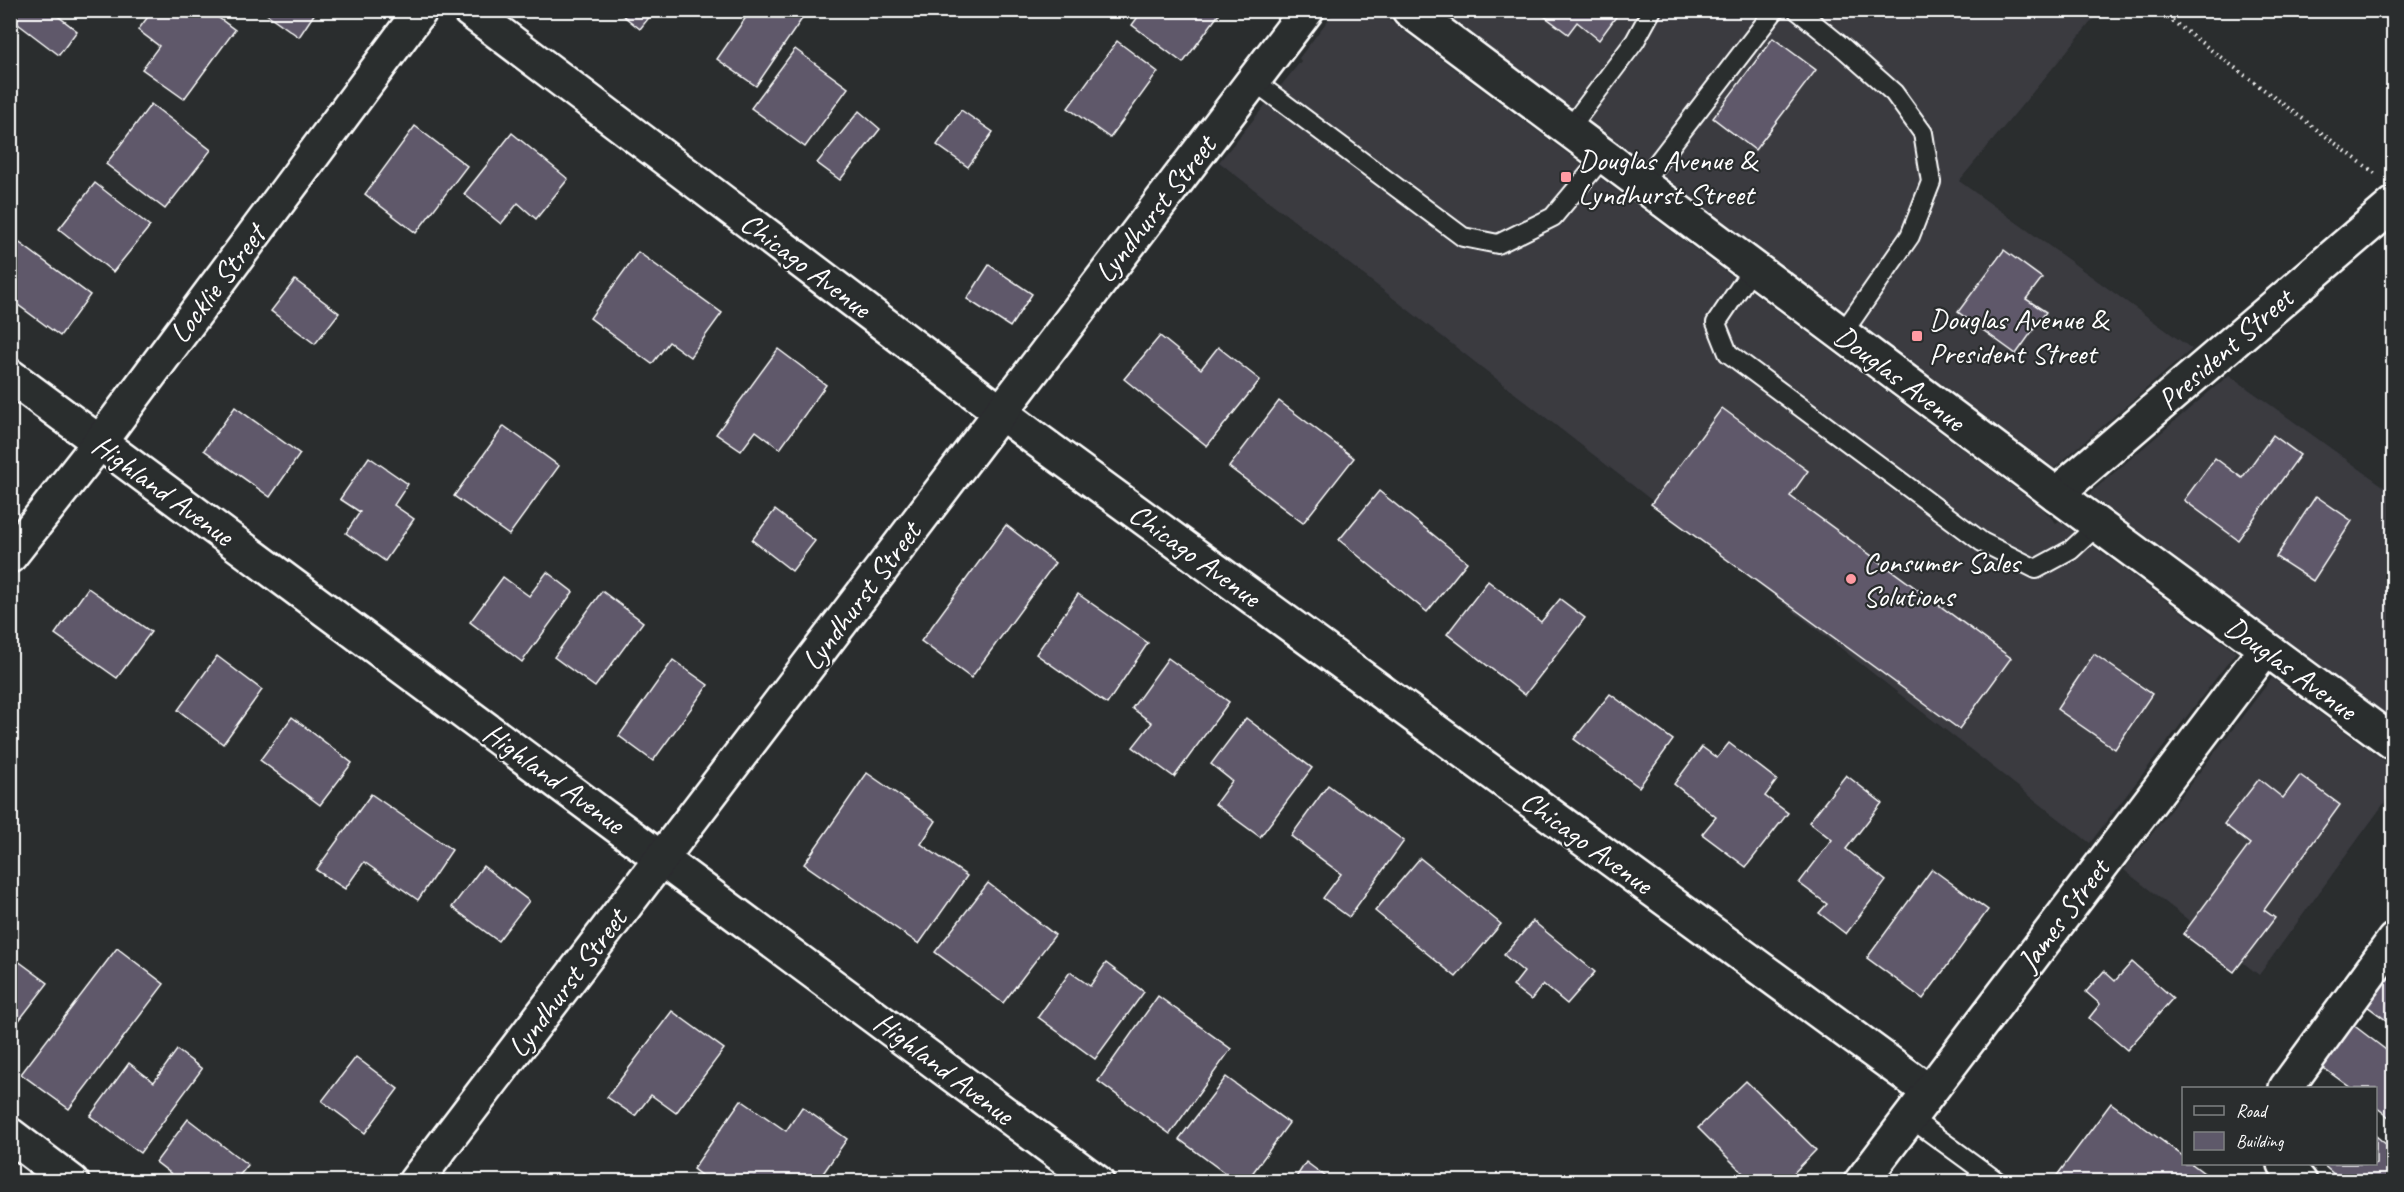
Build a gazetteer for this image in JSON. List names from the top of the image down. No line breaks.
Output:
{"streets":{"street":["Lyndhurst Street","Chicago Avenue","Locklie Street","President Street","Douglas Avenue","Highland Avenue","James Street"]},"crossings":[["Lyndhurst Street","Chicago Avenue"],["Lyndhurst Street","Highland Avenue"],["Chicago Avenue","James Street"],["Locklie Street","Highland Avenue"],["President Street","Douglas Avenue"],["Douglas Avenue","James Street"]],"places":{"transit":["Douglas Avenue & Lyndhurst Street","Douglas Avenue & President Street"],"other":["Consumer Sales Solutions"]},"legend":["Road","Building"]}
